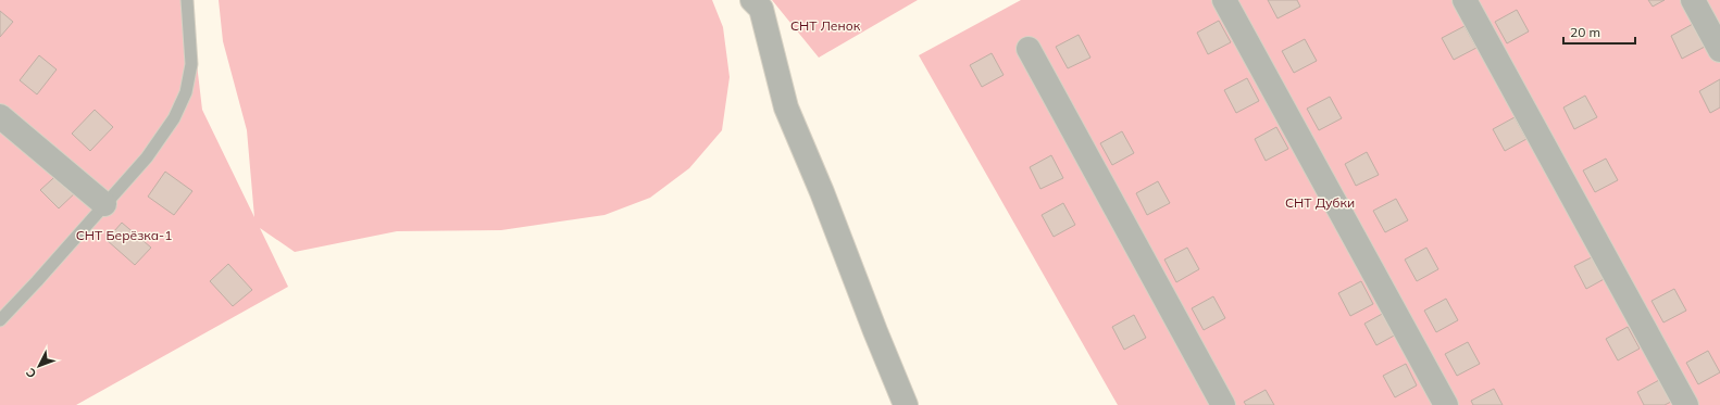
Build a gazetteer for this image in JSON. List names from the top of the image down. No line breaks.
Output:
{"parks":["СНТ Ленок","СНТ Дубки","СНТ Берёзка-1"],"scale_bar":"20 m","north":"bottom left"}
